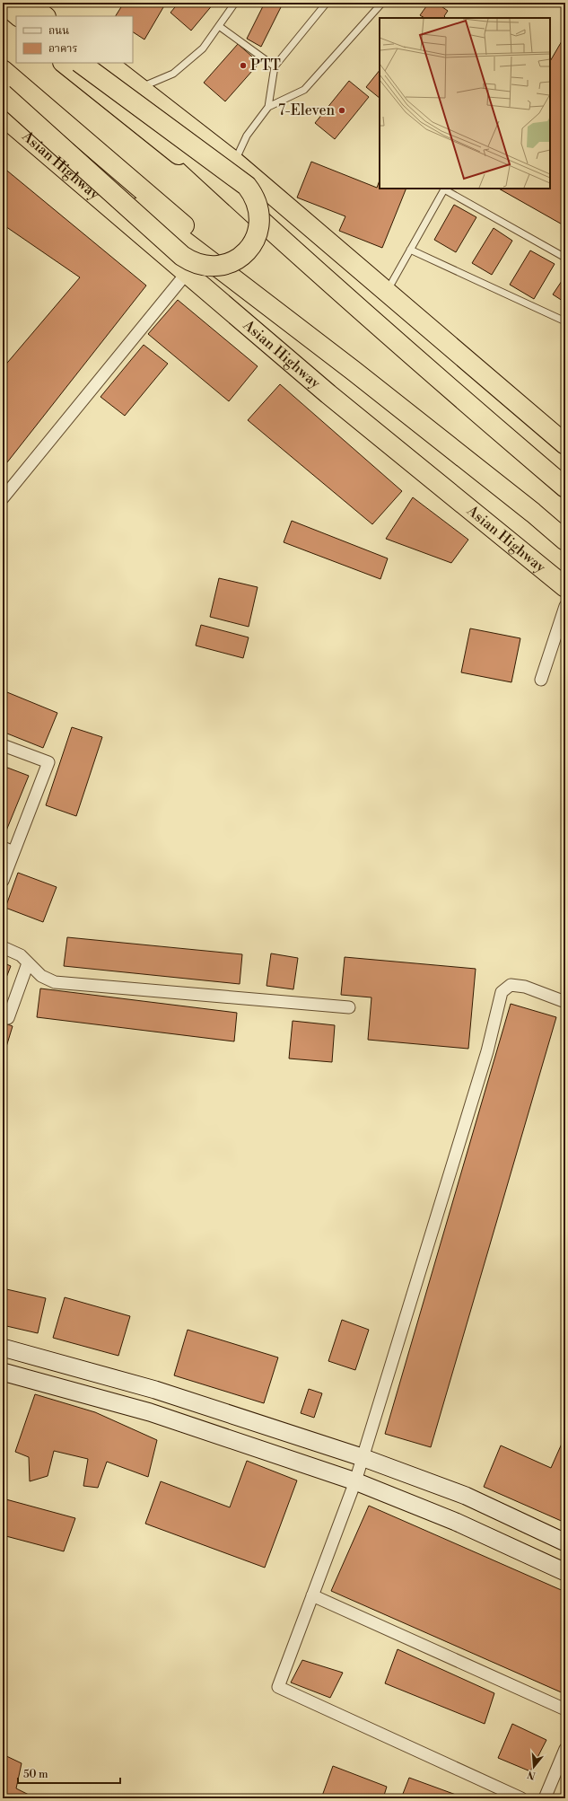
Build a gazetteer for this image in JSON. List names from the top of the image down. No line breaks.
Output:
{"streets":{"highway":["Asian Highway"]},"places":["PTT","7-Eleven"],"legend":["ถนน","อาคาร"],"scale_bar":"50 m","north":"bottom"}
